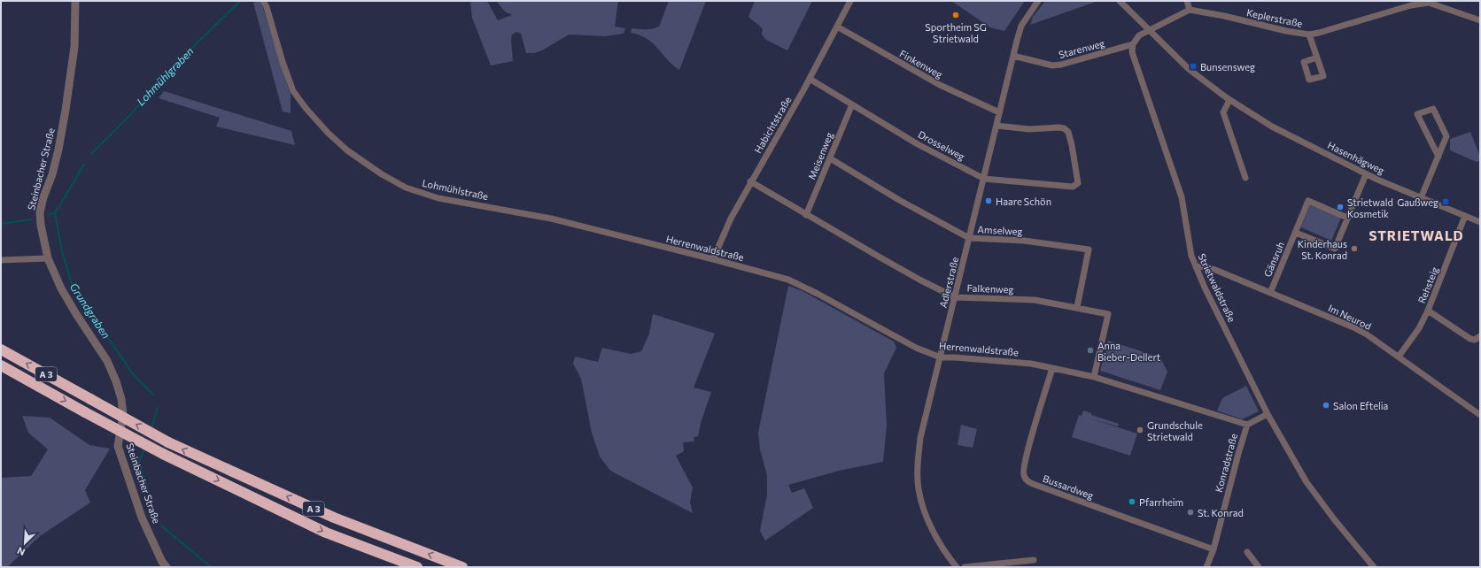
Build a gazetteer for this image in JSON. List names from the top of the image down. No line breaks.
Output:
{"streets":{"highway":["A 3"],"street":["Keplerstraße","Starenweg","Finkenweg","Habichtstraße","Drosselweg","Meisenweg","Hasenhägweg","Steinbacher Straße","Lohmühlstraße","Amselweg","Herrenwaldstraße","Gänsruh","Adlerstraße","Rehsteig","Strietwaldstraße","Falkenweg","Im Neurod","Konradstraße","Bussardweg"]},"crossings":[["Starenweg","Adlerstraße"],["Starenweg","Strietwaldstraße"],["Finkenweg","Habichtstraße"],["Finkenweg","Adlerstraße"],["Habichtstraße","Drosselweg"],["Habichtstraße","Herrenwaldstraße"],["Habichtstraße","Falkenweg"],["Drosselweg","Meisenweg"],["Drosselweg","Adlerstraße"],["Meisenweg","Amselweg"],["Meisenweg","Falkenweg"],["Hasenhägweg","Rehsteig"],["Lohmühlstraße","Herrenwaldstraße"],["Amselweg","Adlerstraße"],["Amselweg","Falkenweg"],["Herrenwaldstraße","Adlerstraße"],["Herrenwaldstraße","Falkenweg"],["Herrenwaldstraße","Konradstraße"],["Herrenwaldstraße","Bussardweg"],["Gänsruh","Im Neurod"],["Adlerstraße","Falkenweg"],["Rehsteig","Im Neurod"],["Strietwaldstraße","Im Neurod"],["Konradstraße","Bussardweg"]],"districts":["STRIETWALD"],"water":["Lohmühlgraben","Grundgraben"],"places":{"other":["Sportheim SG Strietwald","Haare Schön","Strietwald Kosmetik","Kinderhaus St. Konrad","Anna Bieber-Dellert","Salon Eftelia","Grundschule Strietwald","Pfarrheim","St. Konrad"],"transit":["Bunsensweg","Gaußweg"]},"north":"bottom left"}
